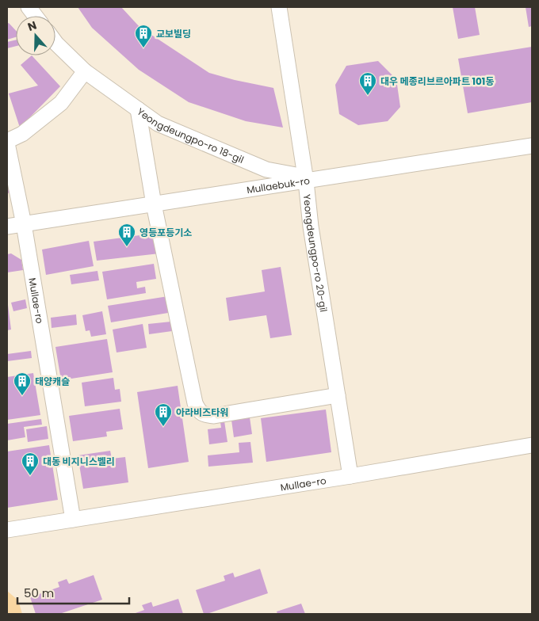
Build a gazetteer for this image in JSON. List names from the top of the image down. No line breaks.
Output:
{"streets":{"street":["Yeongdeungpo-ro 18-gil","Mullaebuk-ro","Yeongdeungpo-ro 20-gil","Mullae-ro"]},"crossings":[["Yeongdeungpo-ro 18-gil","Mullaebuk-ro"],["Yeongdeungpo-ro 18-gil","Yeongdeungpo-ro 20-gil"],["Mullaebuk-ro","Yeongdeungpo-ro 20-gil"],["Mullaebuk-ro","Mullae-ro"],["Yeongdeungpo-ro 20-gil","Mullae-ro"]],"places":{"building":["교보빌딩","대우 메종리브르아파트 101동","영등포등기소","태양캐슬","아라비즈타워","대동 비지니스벨리"]},"scale_bar":"50 m","north":"top"}
